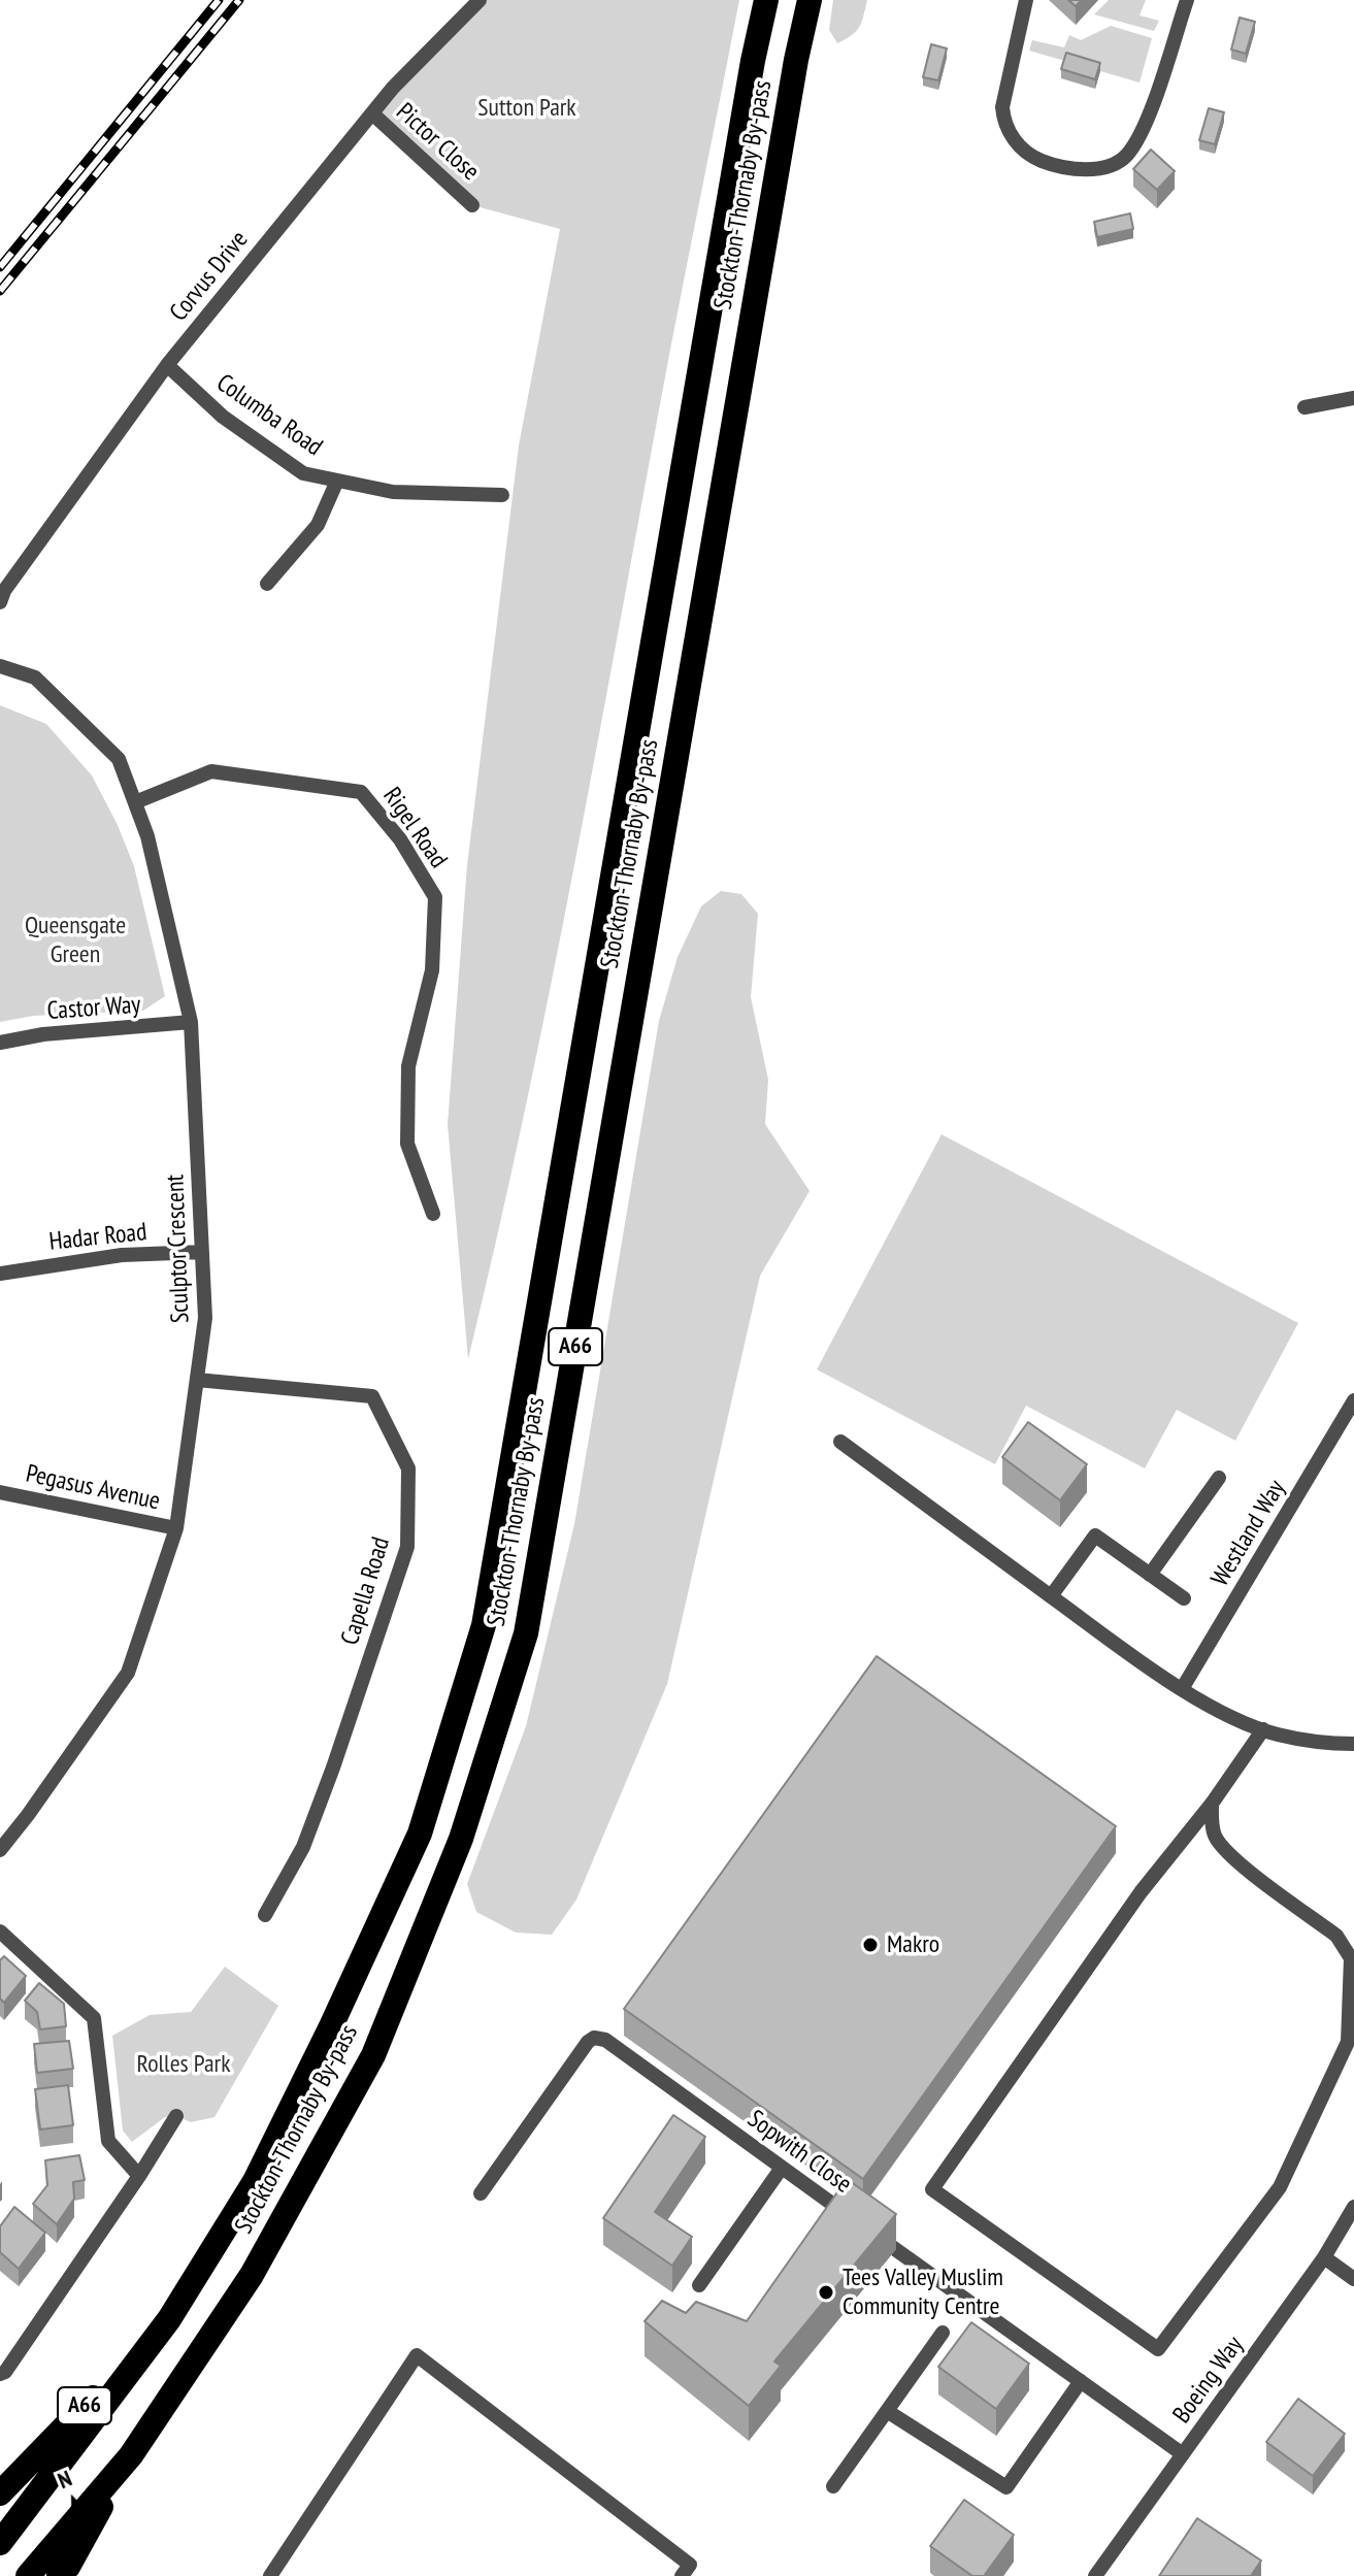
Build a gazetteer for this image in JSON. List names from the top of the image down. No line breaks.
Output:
{"streets":{"highway":["Stockton-Thornaby By-pass","A66"],"street":["Pictor Close","Corvus Drive","Columba Road","Rigel Road","Castor Way","Hadar Road","Sculptor Crescent","Pegasus Avenue","Westland Way","Capella Road","Sopwith Close","Boeing Way"]},"crossings":[["Pictor Close","Corvus Drive"],["Stockton-Thornaby By-pass","A66"],["Corvus Drive","Columba Road"],["Rigel Road","Sculptor Crescent"],["Castor Way","Sculptor Crescent"],["Hadar Road","Sculptor Crescent"],["Sculptor Crescent","Pegasus Avenue"],["Sculptor Crescent","Capella Road"],["Sopwith Close","Boeing Way"]],"parks":["Sutton Park","Queensgate Green","Rolles Park"],"places":["Makro","Tees Valley Muslim Community Centre"],"north":"top left"}
